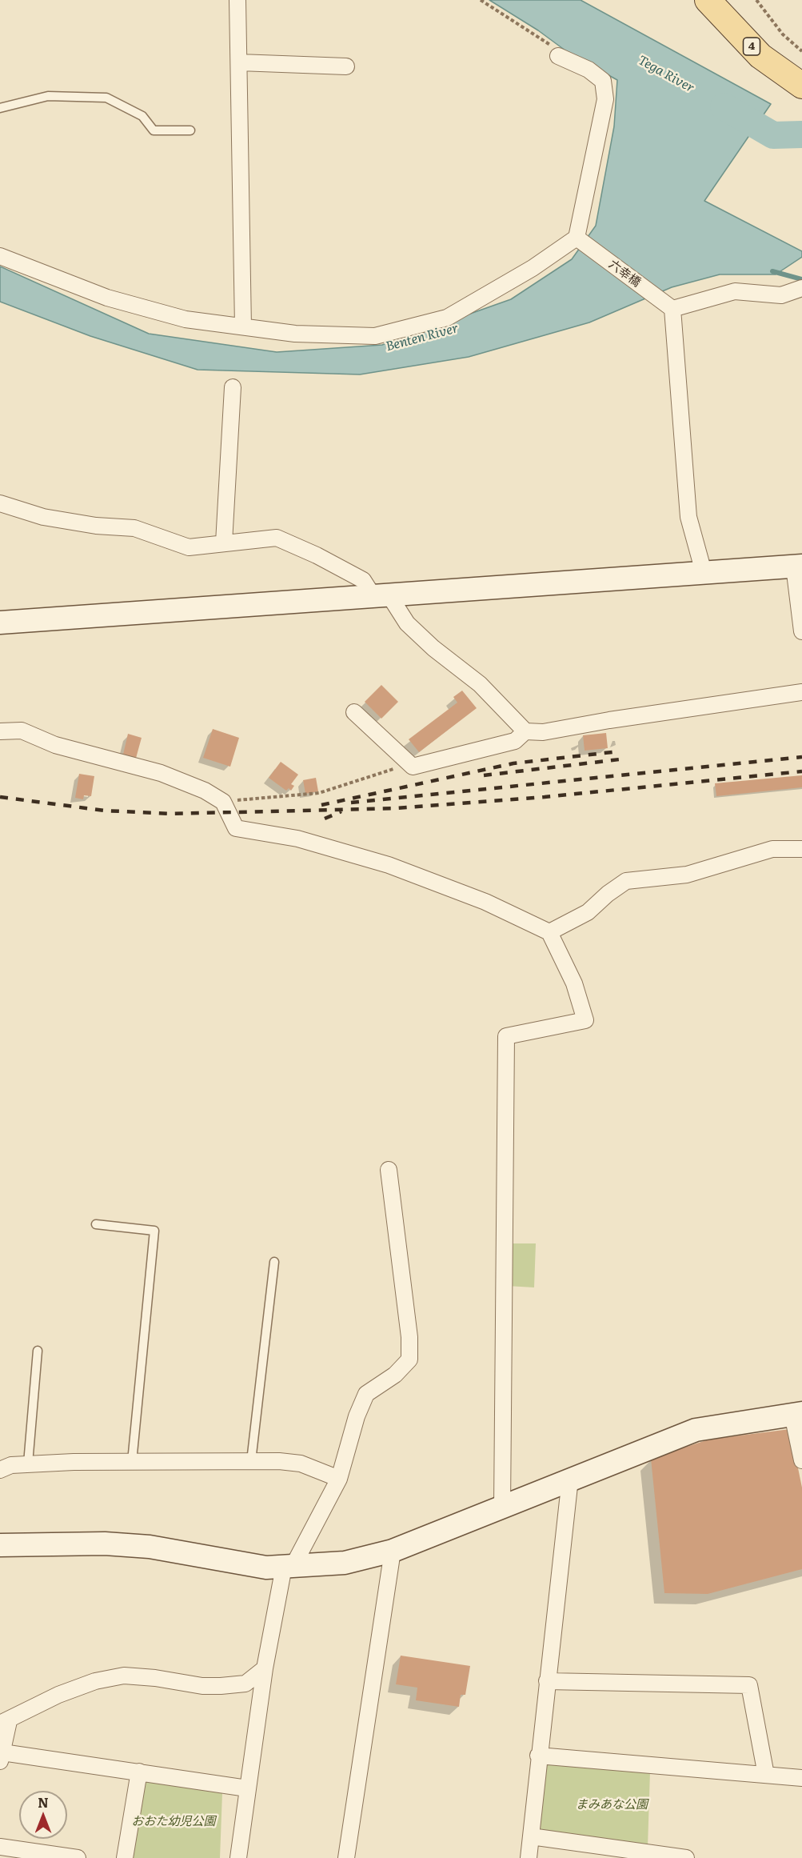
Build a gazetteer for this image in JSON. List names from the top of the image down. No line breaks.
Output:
{"streets":{"main road":["4"],"street":["六幸橋"]},"water":["Tega River","Benten River"],"parks":["まみあな公園","おおた幼児公園"],"north":"top"}
